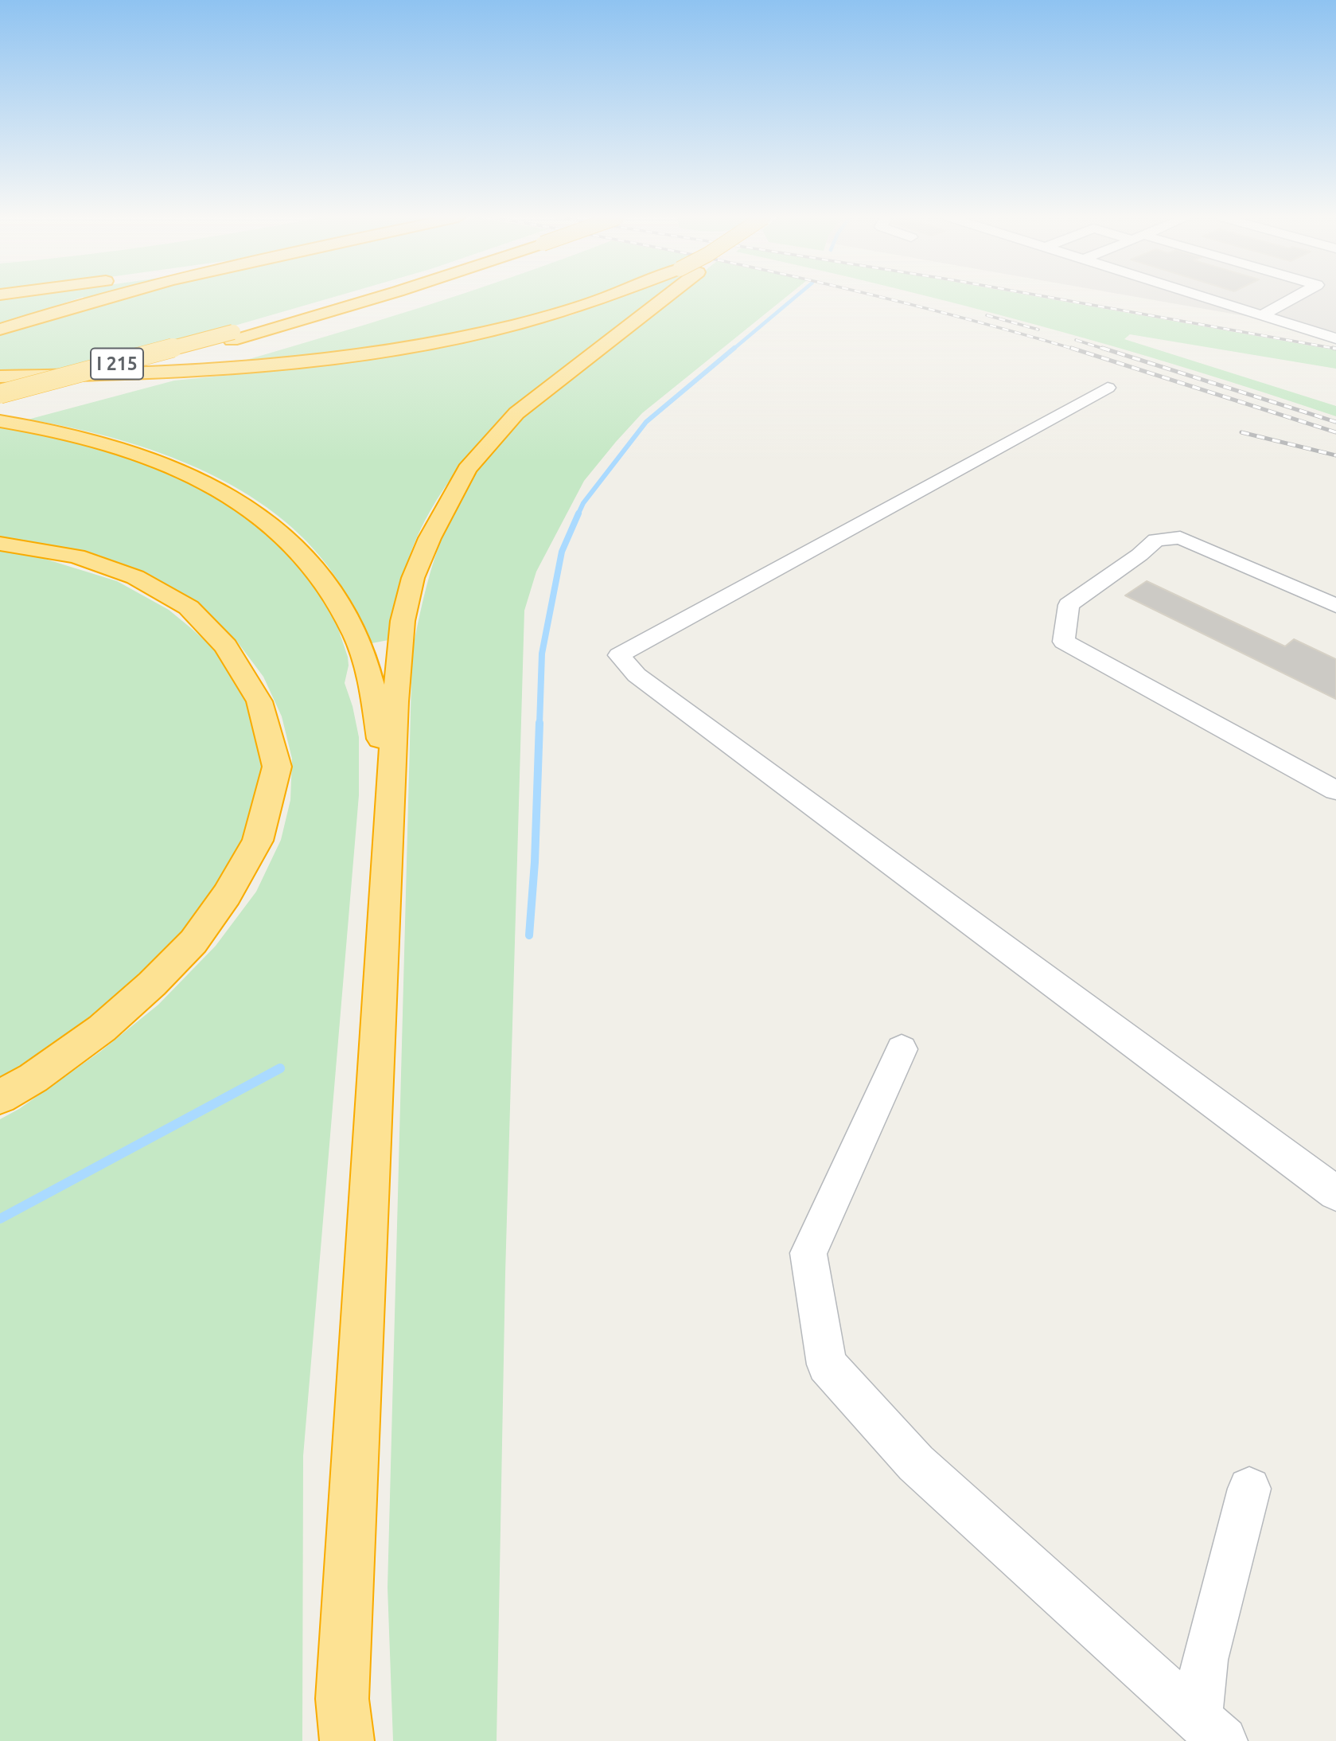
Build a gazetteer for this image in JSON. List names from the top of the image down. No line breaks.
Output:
{"streets":{"highway":["I 215"]}}
